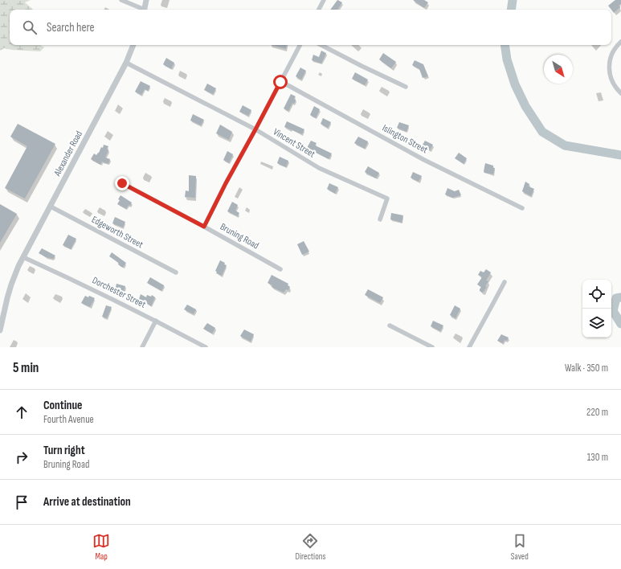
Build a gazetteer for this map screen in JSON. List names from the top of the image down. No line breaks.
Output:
{"streets":{"street":["Islington Street","Vincent Street","Alexander Road","Edgeworth Street","Bruning Road","Dorchester Street"]},"crossings":[["Vincent Street","Alexander Road"],["Alexander Road","Edgeworth Street"],["Alexander Road","Dorchester Street"]],"north":"bottom right","page":{"search":"Search here","heading":["5 min","Walk · 350 m"],"list":[["Continue","Fourth Avenue","220 m"],["Turn right","Bruning Road","130 m"],"Arrive at destination"],"nav":["Map","Directions","Saved"]}}
